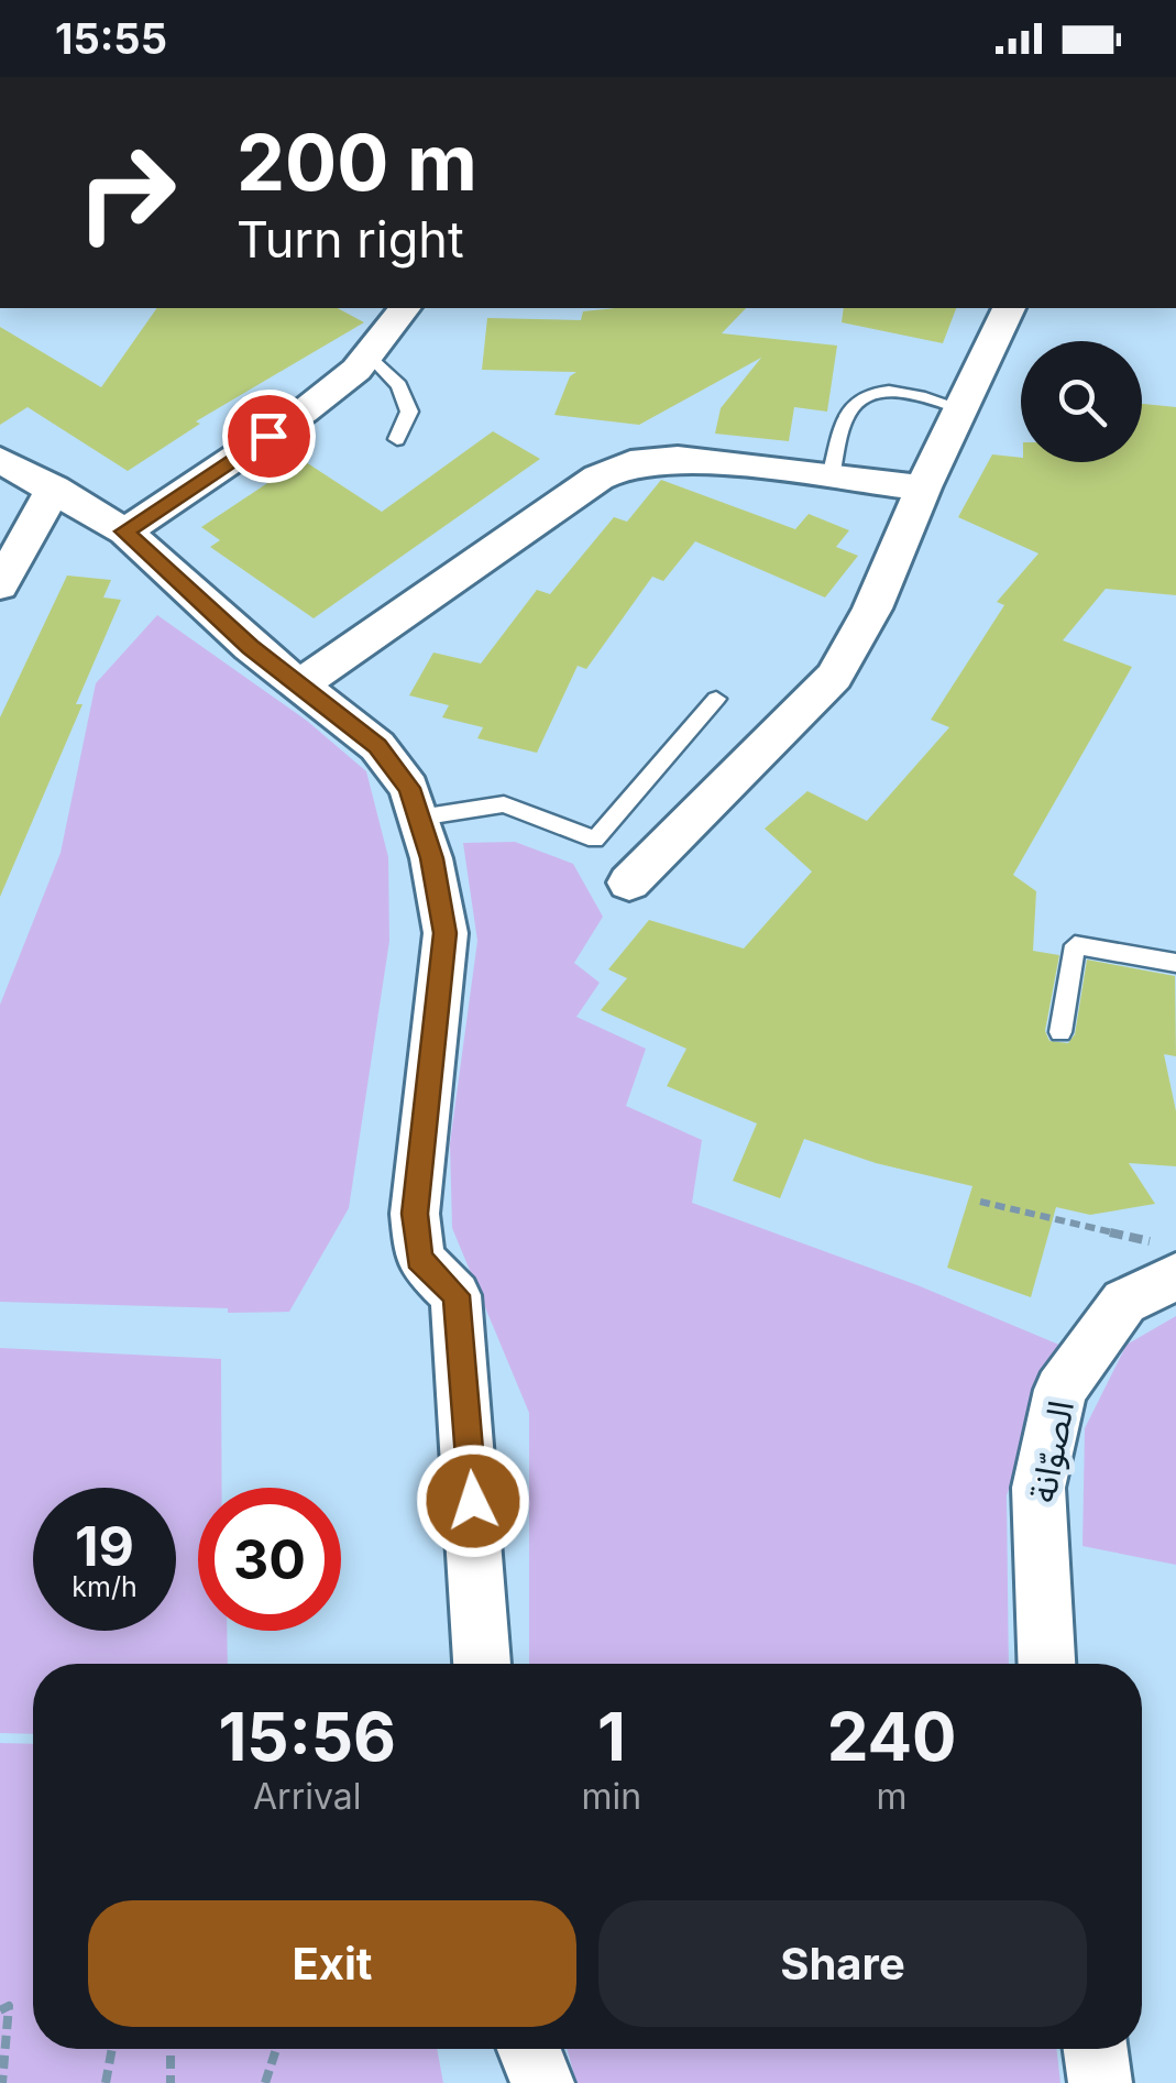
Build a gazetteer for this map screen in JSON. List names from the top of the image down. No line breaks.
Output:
{"streets":{"street":["الصوّانة"]},"page":{"status":"15:55","turn":["200 m","Turn right"],"speed":"19 km/h","limit":"30","eta":["15:56","Arrival","1","min","240","m"],"buttons":["Exit","Share"]}}
